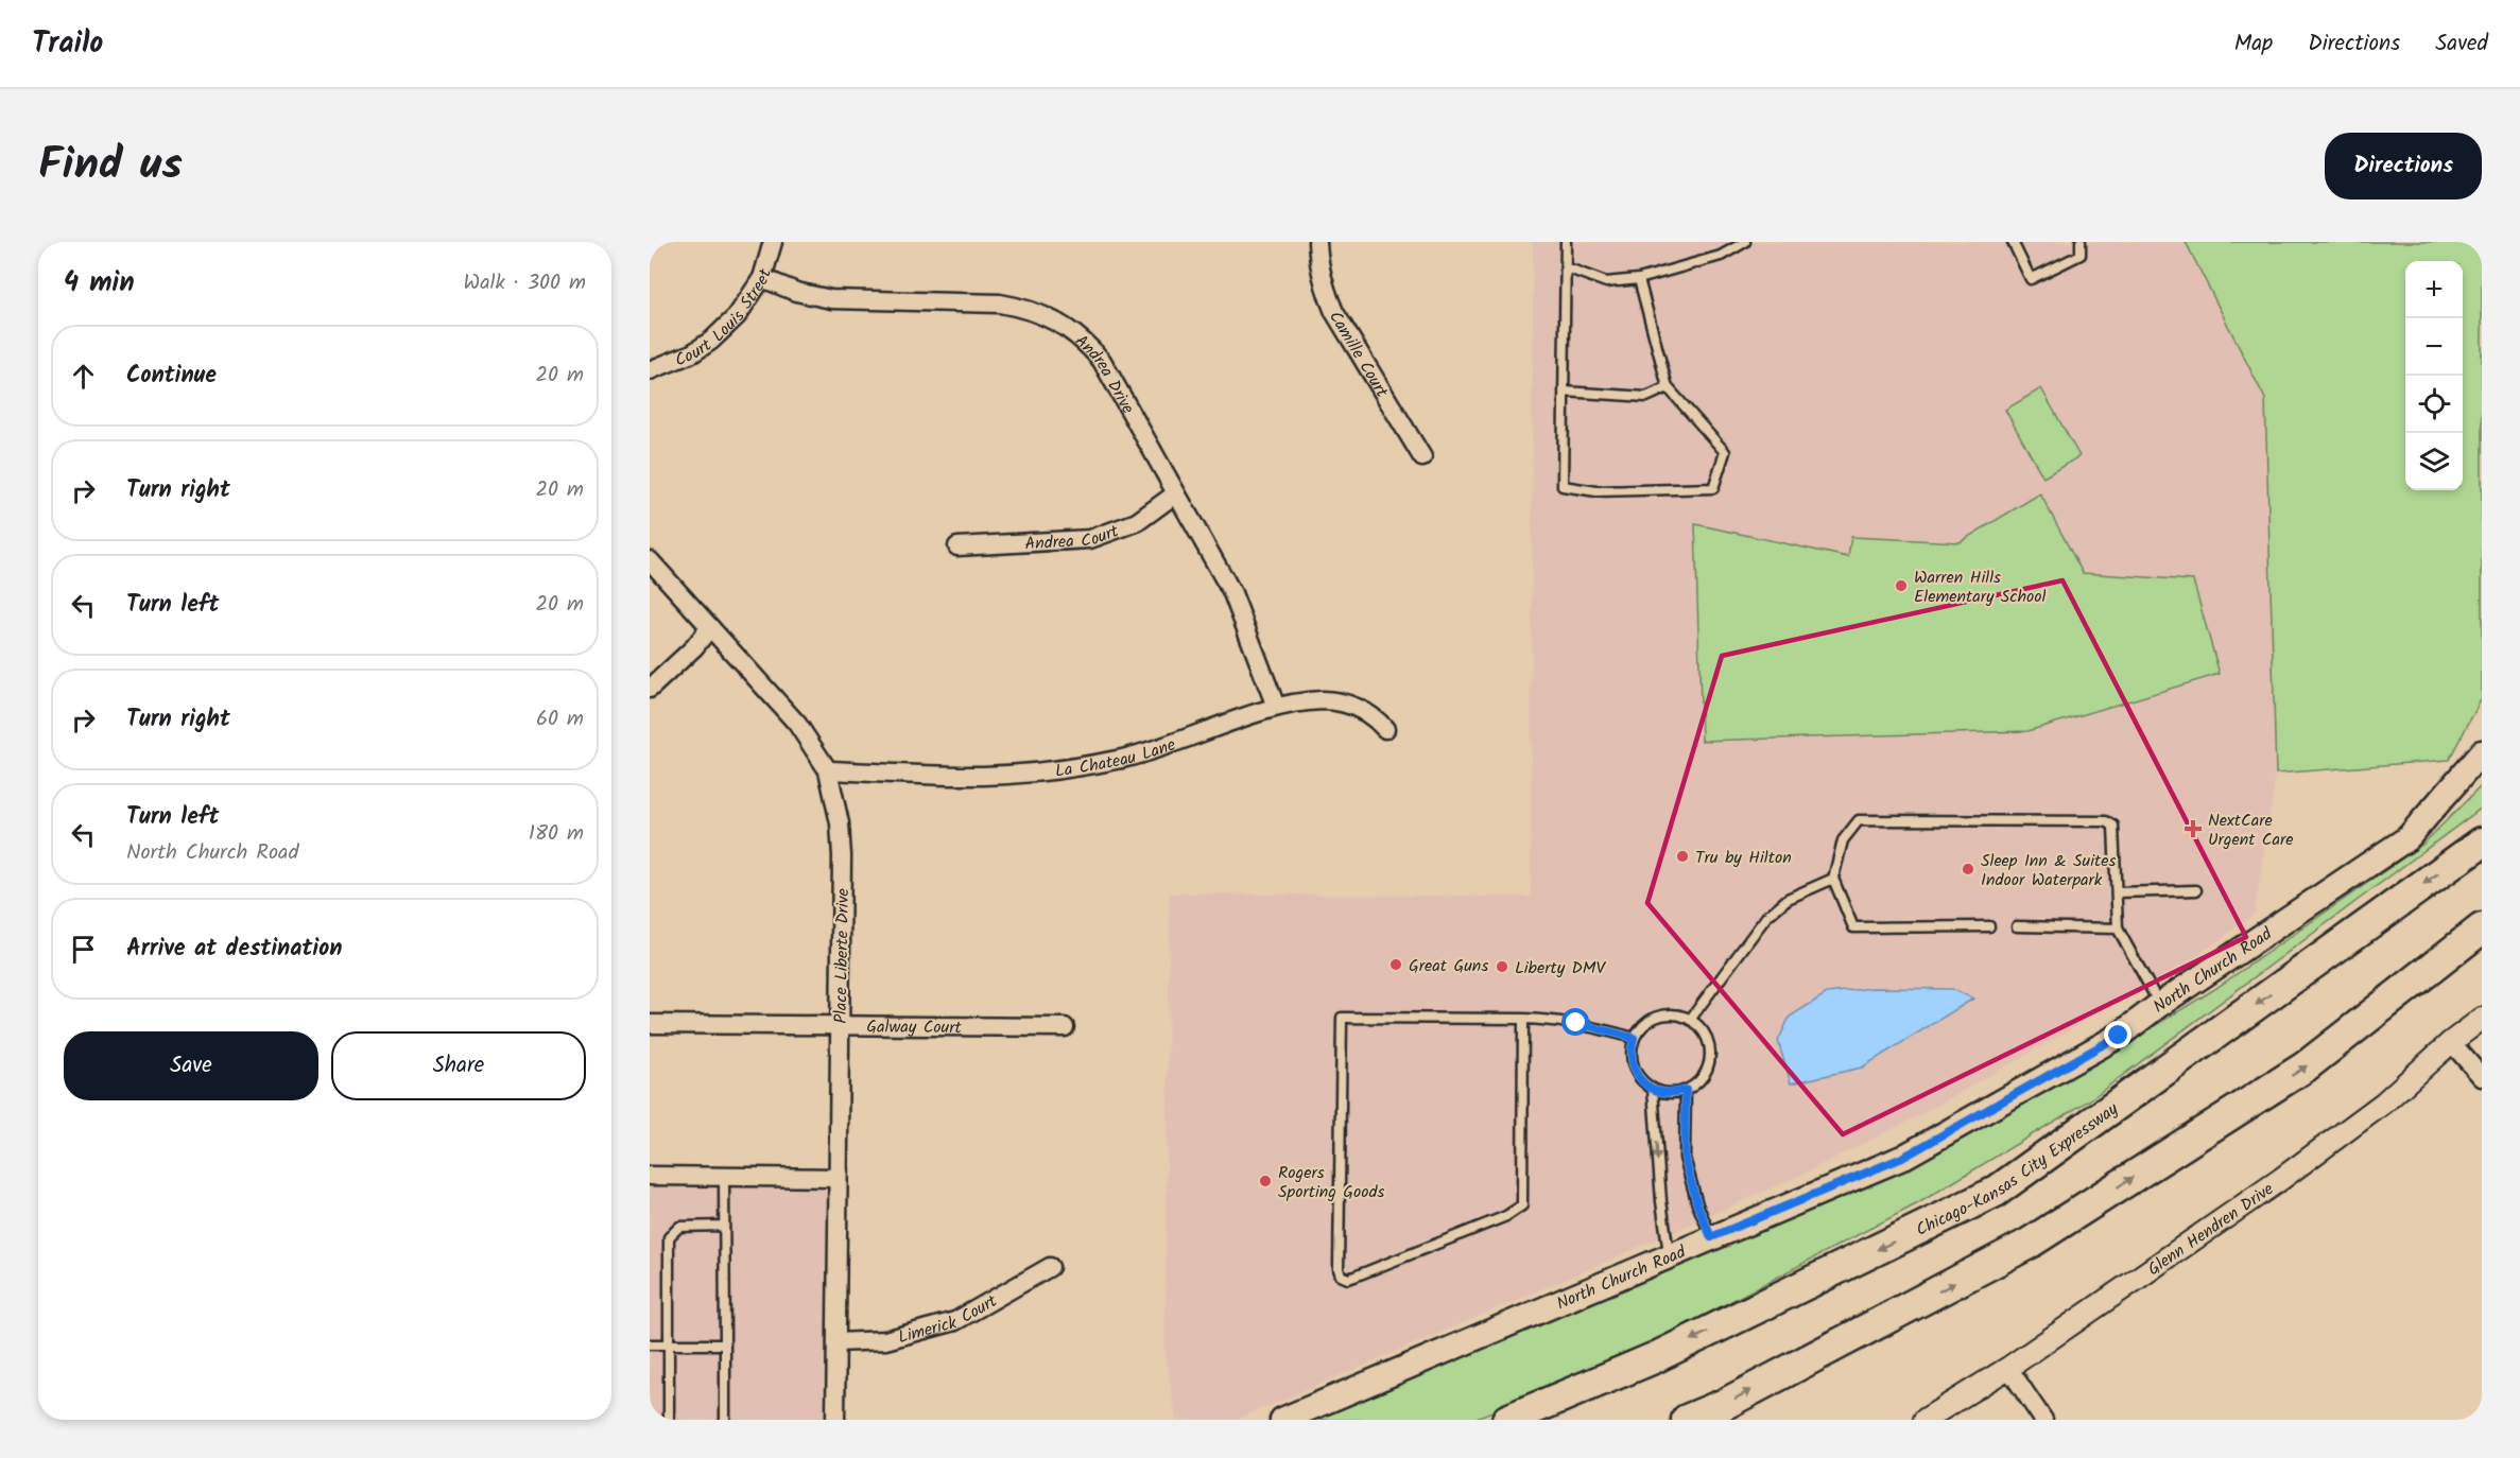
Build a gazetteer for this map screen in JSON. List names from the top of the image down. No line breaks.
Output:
{"streets":{"highway":["Chicago-Kansas City Expressway"],"main road":["North Church Road"],"street":["Court Louis Street","Camille Court","Andrea Drive","Andrea Court","La Chateau Lane","Place Liberte Drive","Galway Court","Glenn Hendren Drive","Limerick Court"]},"crossings":[["Court Louis Street","Andrea Drive"],["Andrea Drive","Andrea Court"],["Andrea Drive","La Chateau Lane"],["La Chateau Lane","Place Liberte Drive"],["Place Liberte Drive","Galway Court"],["Place Liberte Drive","Limerick Court"]],"places":{"other":["Warren Hills Elementary School","Tru by Hilton","Sleep Inn & Suites Indoor Waterpark","Great Guns","Liberty DMV","Rogers Sporting Goods"],"health":["NextCare Urgent Care"]},"page":{"header":"Trailo","nav":["Map","Directions","Saved"],"title":"Find us","buttons":["Directions",["Save","Share"]],"heading":["4 min","Walk · 300 m"],"map_buttons":["+","−"],"list":[["Continue","20 m"],["Turn right","20 m"],["Turn left","20 m"],["Turn right","60 m"],["Turn left","North Church Road","180 m"],"Arrive at destination"]}}
